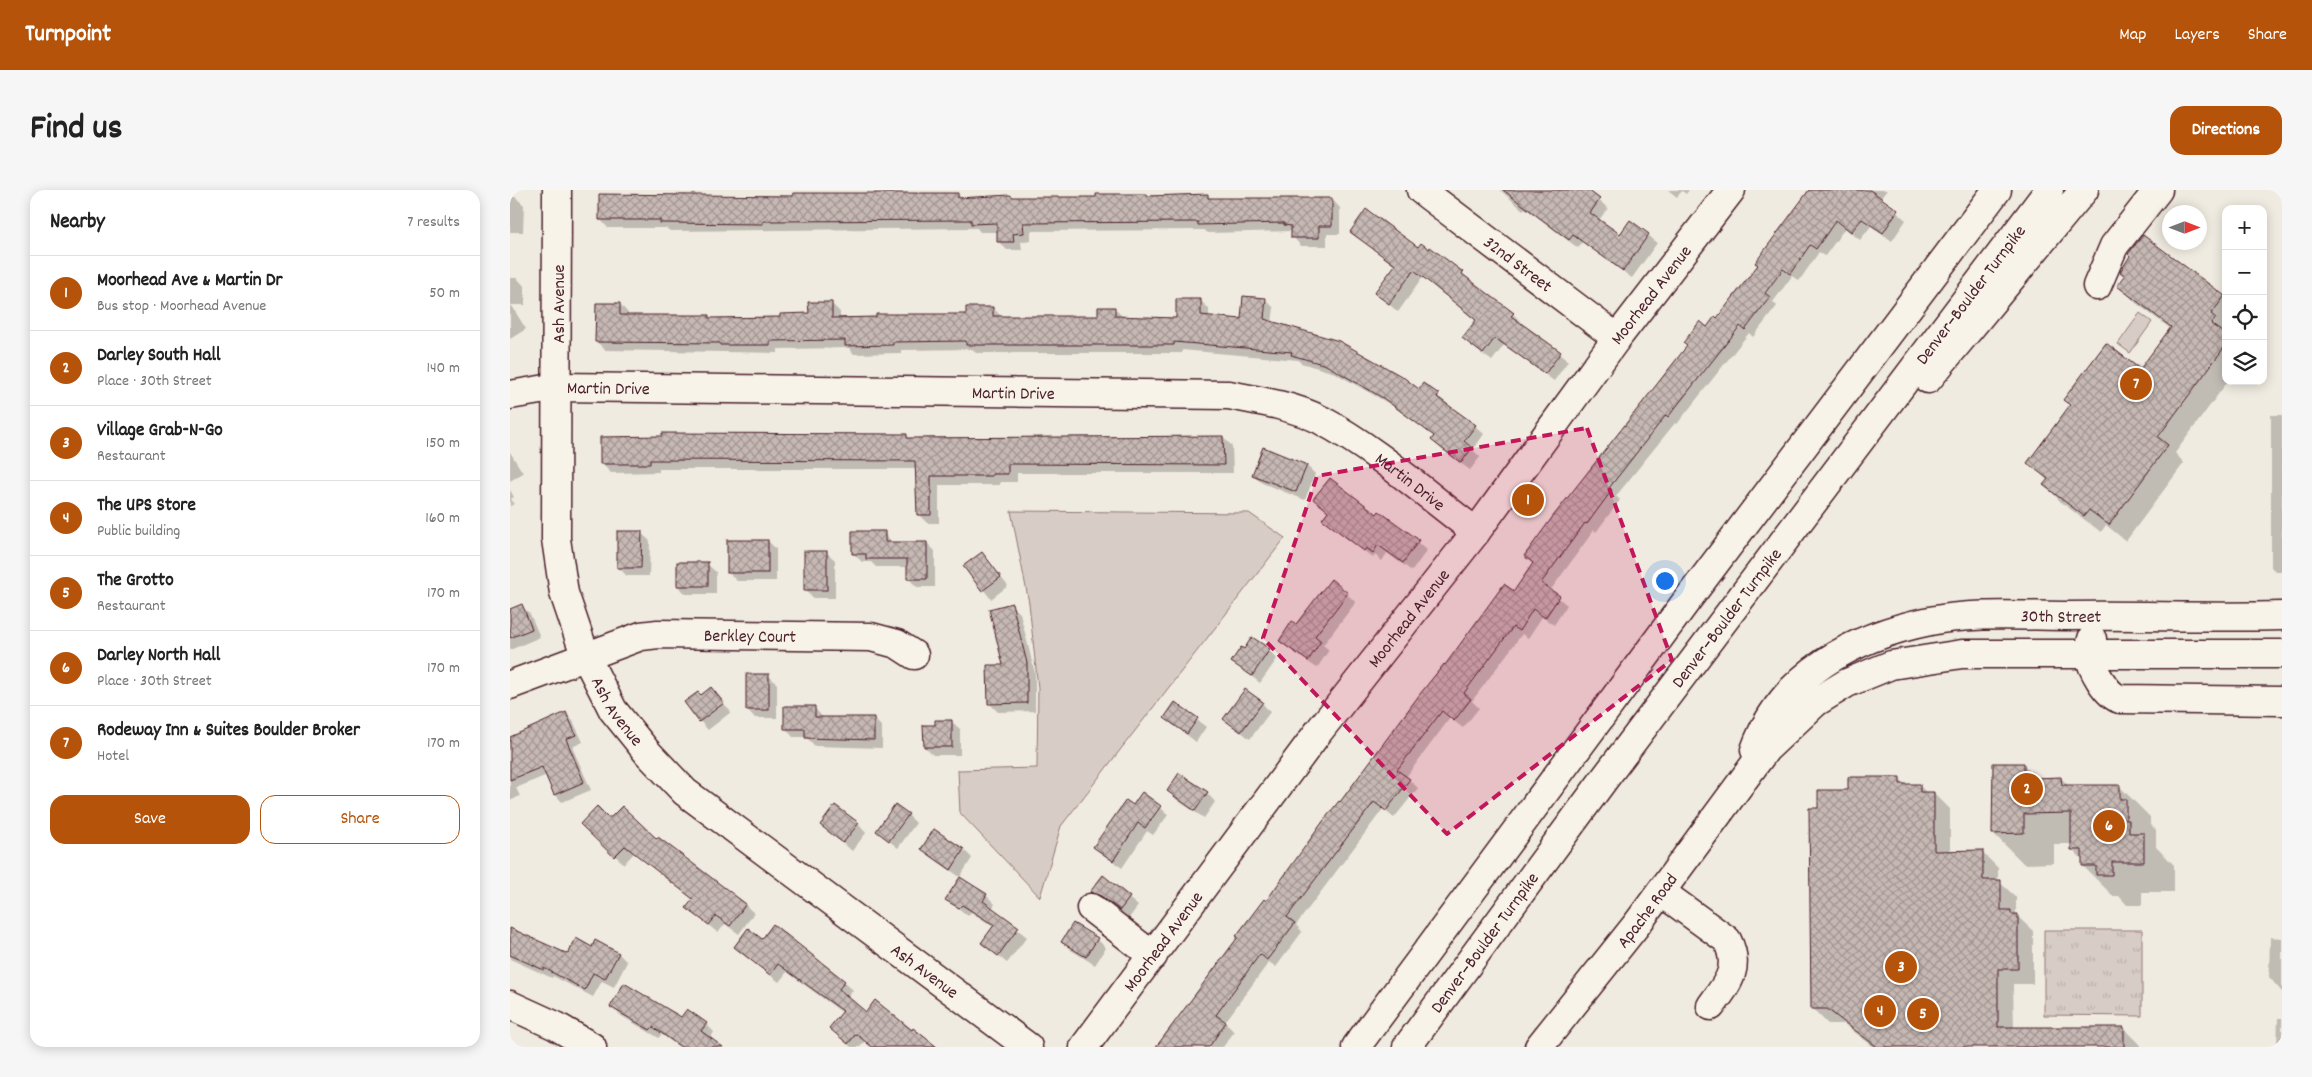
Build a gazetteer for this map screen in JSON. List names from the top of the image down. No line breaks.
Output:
{"streets":{"main road":["32nd Street","Denver–Boulder Turnpike","Moorhead Avenue","Ash Avenue","Martin Drive","30th Street","Berkley Court","Apache Road"]},"crossings":[["32nd Street","Moorhead Avenue"],["Moorhead Avenue","Martin Drive"],["Ash Avenue","Martin Drive"],["Ash Avenue","Berkley Court"],["30th Street","Apache Road"]],"north":"right","page":{"header":"Turnpoint","nav":["Map","Layers","Share"],"title":"Find us","buttons":["Directions",["Save","Share"]],"heading":["Nearby","7 results"],"map_buttons":["+","−"],"list":[{"mark":"1","name":"Moorhead Ave & Martin Dr","note":"Bus stop · Moorhead Avenue","value":"50 m"},{"mark":"2","name":"Darley South Hall","note":"Place · 30th Street","value":"140 m"},{"mark":"3","name":"Village Grab-N-Go","note":"Restaurant","value":"150 m"},{"mark":"4","name":"The UPS Store","note":"Public building","value":"160 m"},{"mark":"5","name":"The Grotto","note":"Restaurant","value":"170 m"},{"mark":"6","name":"Darley North Hall","note":"Place · 30th Street","value":"170 m"},{"mark":"7","name":"Rodeway Inn & Suites Boulder Broker","note":"Hotel","value":"170 m"}],"pins":["7","1","2","6","3","4","5"]}}
